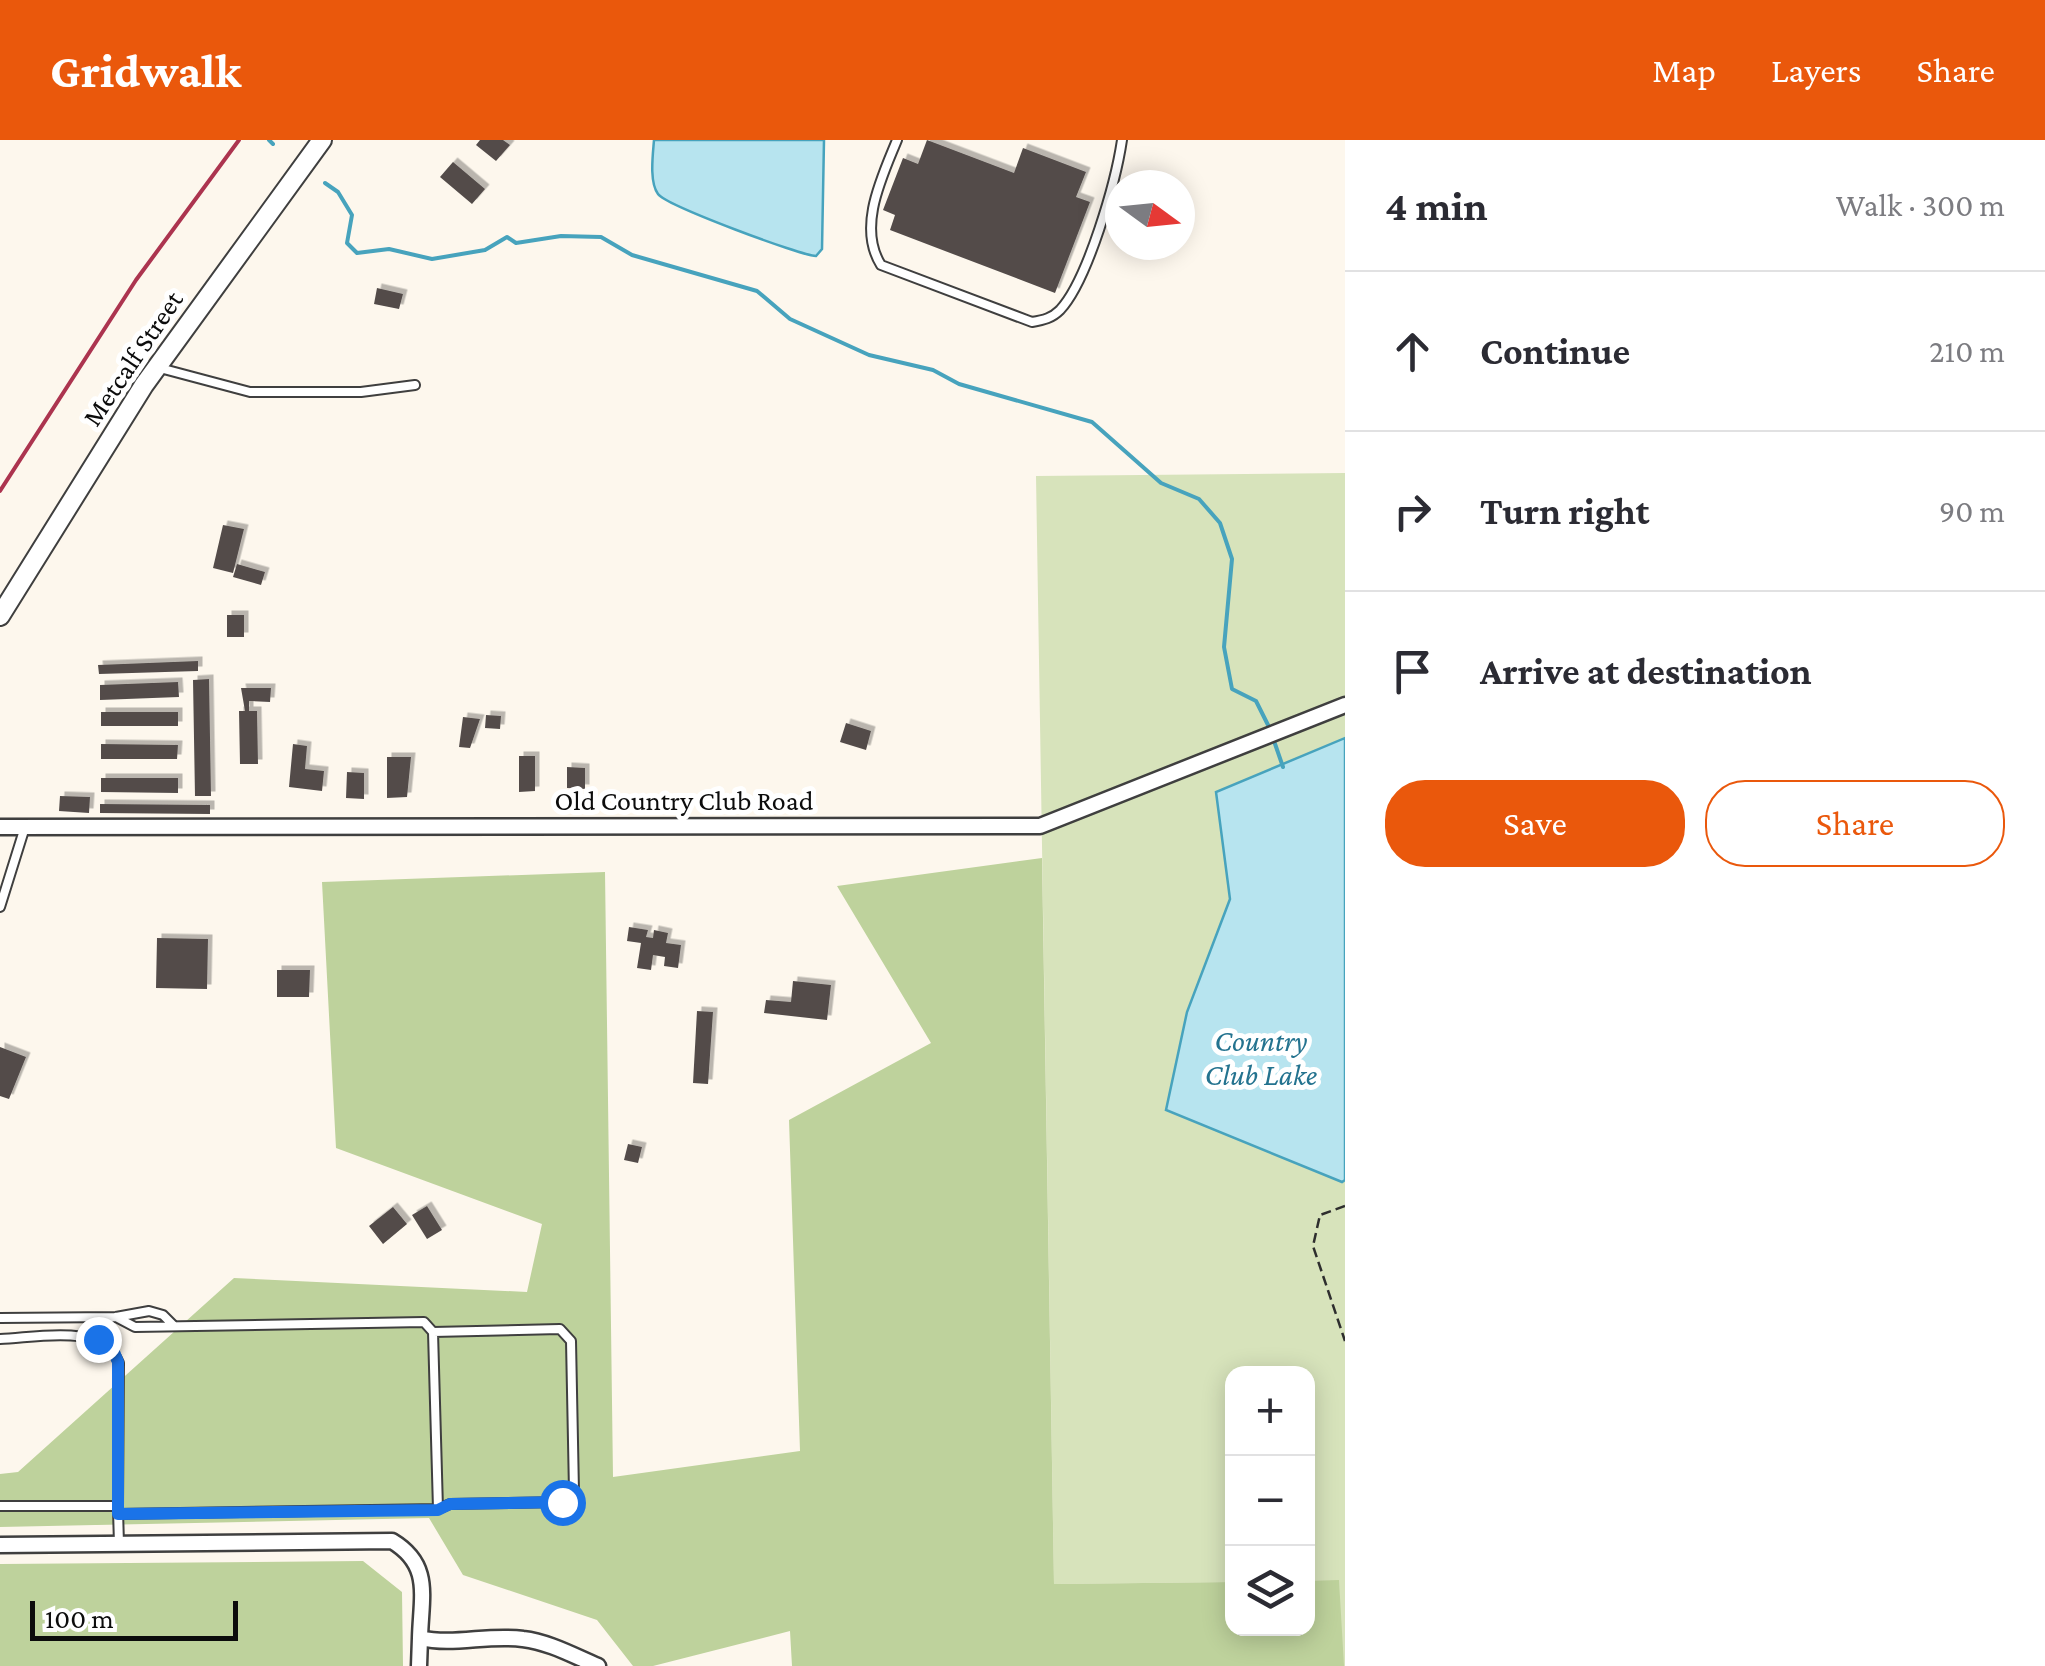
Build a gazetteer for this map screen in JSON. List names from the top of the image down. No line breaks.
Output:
{"streets":{"street":["Metcalf Street","Old Country Club Road"]},"water":["Country Club Lake"],"scale_bar":"100 m","north":"right","page":{"header":"Gridwalk","nav":["Map","Layers","Share"],"heading":["4 min","Walk · 300 m"],"list":[["Continue","210 m"],["Turn right","90 m"],"Arrive at destination"],"buttons":["Save","Share"],"map_buttons":["+","−"],"scale":"100 m"}}
